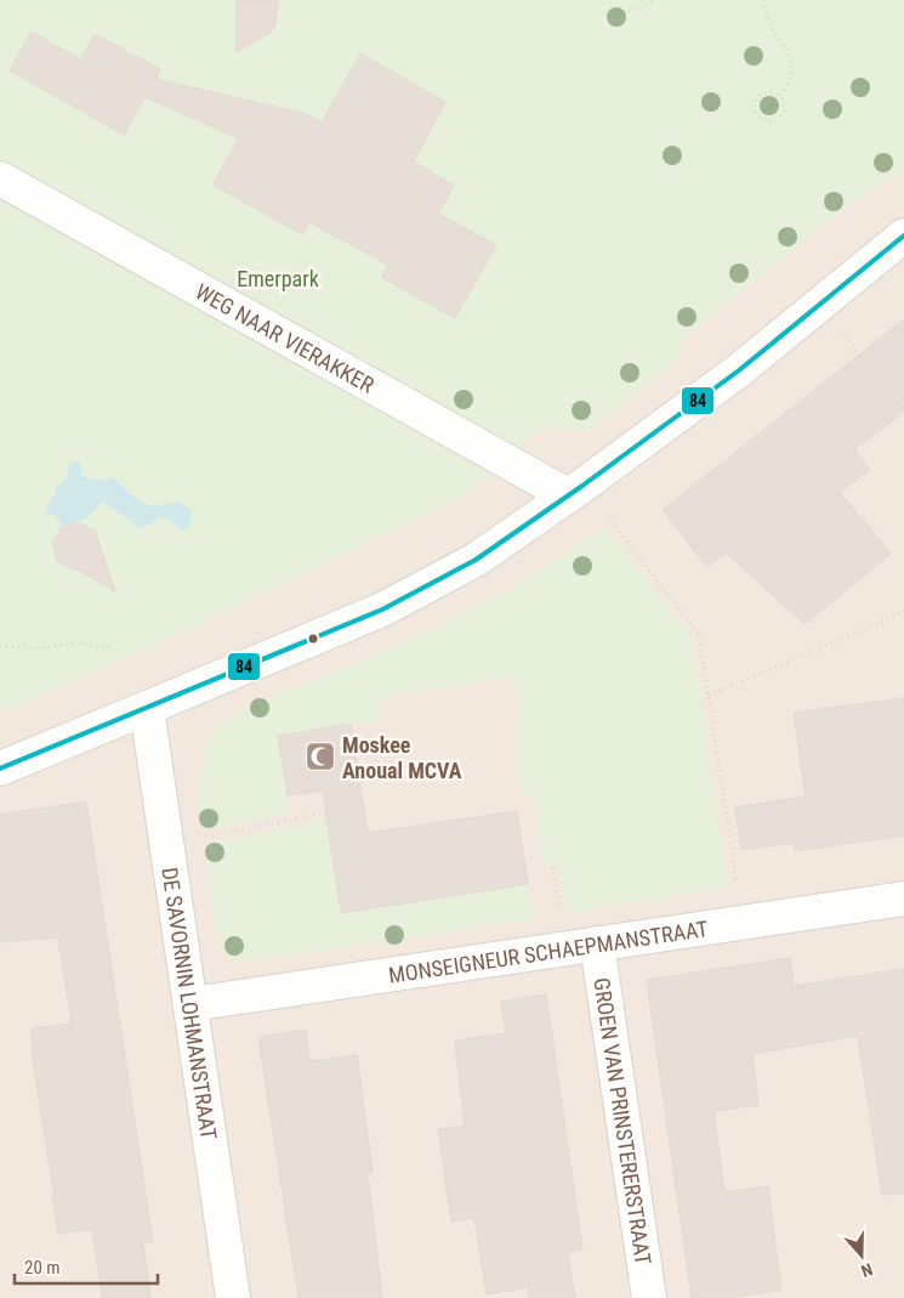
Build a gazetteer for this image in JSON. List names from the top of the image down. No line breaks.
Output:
{"streets":{"street":["WEG NAAR VIERAKKER","MONSEIGNEUR SCHAEPMANSTRAAT","DE SAVORNIN LOHMANSTRAAT","GROEN VAN PRINSTERERSTRAAT"]},"crossings":[["MONSEIGNEUR SCHAEPMANSTRAAT","DE SAVORNIN LOHMANSTRAAT"],["MONSEIGNEUR SCHAEPMANSTRAAT","GROEN VAN PRINSTERERSTRAAT"]],"parks":["Emerpark"],"places":{"mosque":["Moskee Anoual MCVA"]},"lines":["transit line 84"],"scale_bar":"20 m","north":"bottom"}
